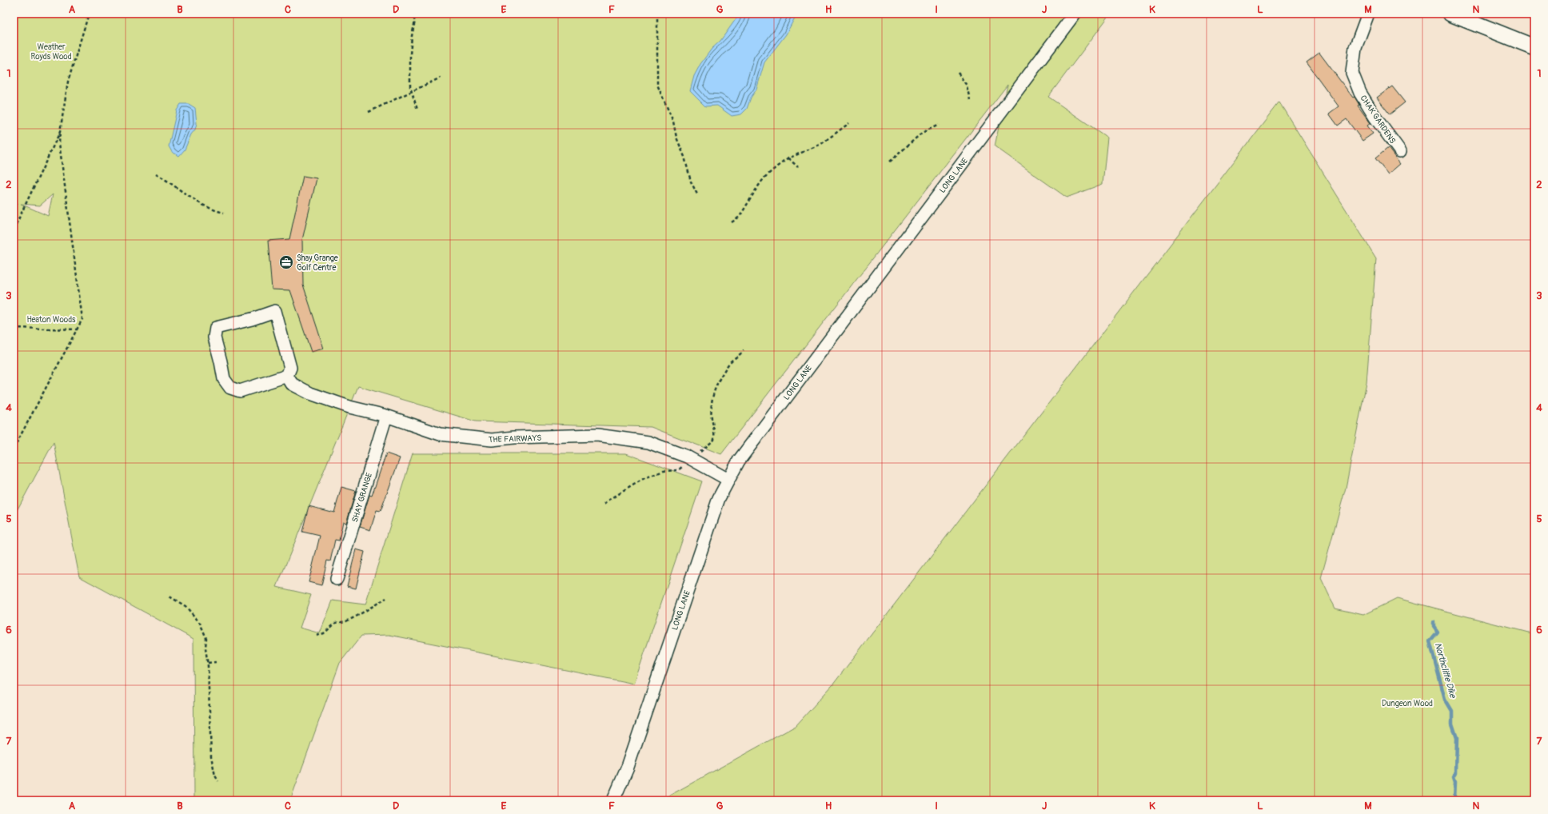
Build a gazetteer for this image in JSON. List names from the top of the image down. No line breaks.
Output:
{"streets":{"street":["CHAK GARDENS","LONG LANE","THE FAIRWAYS","SHAY GRANGE"]},"crossings":[["LONG LANE","THE FAIRWAYS"],["THE FAIRWAYS","SHAY GRANGE"]],"water":["Northcliffe Dike"],"parks":["Weather Royds Wood","Heaton Woods","Dungeon Wood"],"places":{"office":["Shay Grange Golf Centre"]},"grid":{"columns":["A","B","C","D","E","F","G","H","I","J","K","L","M","N"],"rows":["1","2","3","4","5","6","7"]}}
